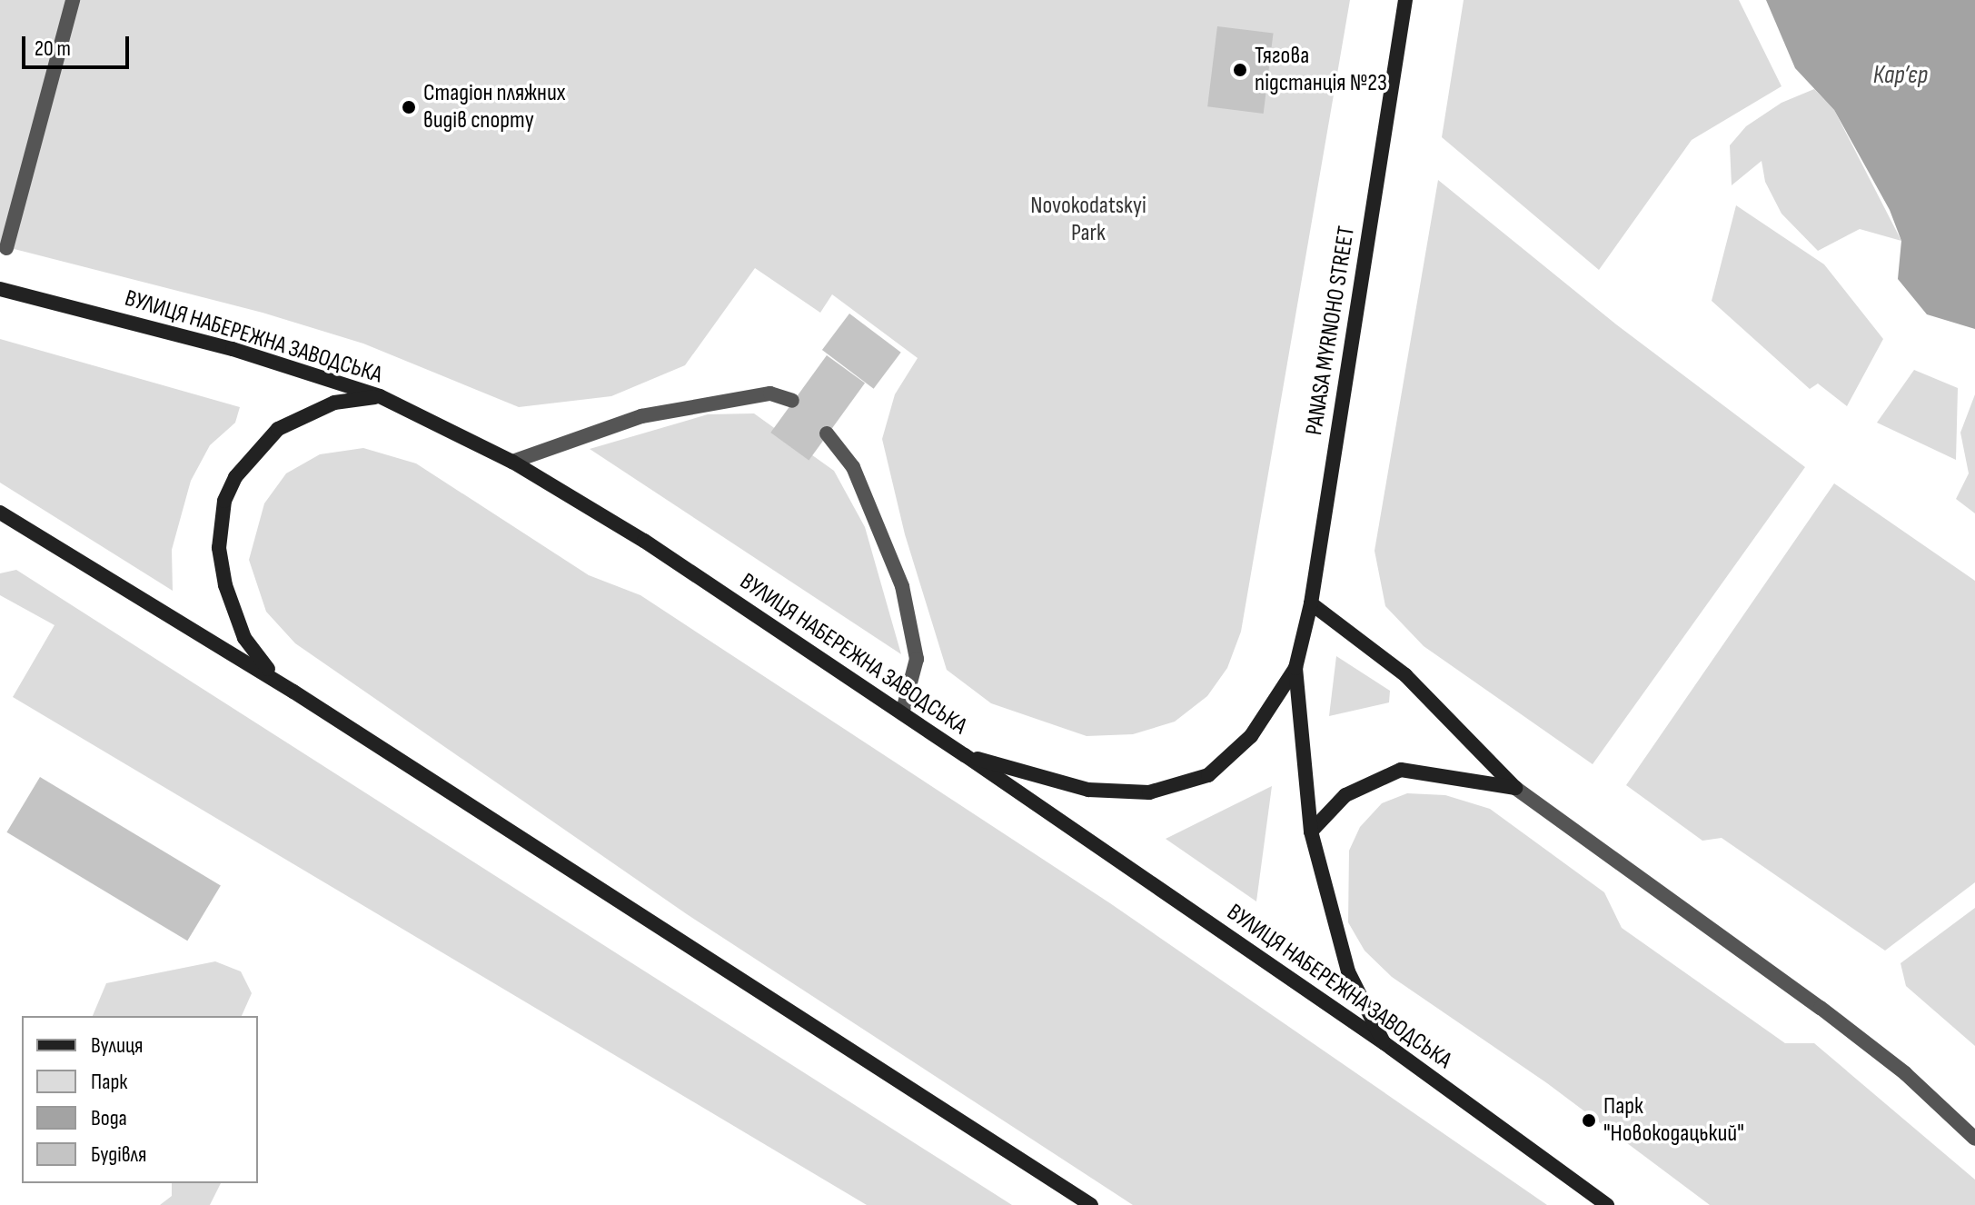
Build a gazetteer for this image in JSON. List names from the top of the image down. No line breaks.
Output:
{"streets":{"main road":["PANASA MYRNOHO STREET","ВУЛИЦЯ НАБЕРЕЖНА ЗАВОДСЬКА"]},"water":["Кар’єр"],"parks":["Novokodatskyi Park"],"places":["Тягова пiдстанцiя №23","Стадіон пляжних видів спорту","Парк \"Новокодацький\""],"legend":["Вулиця","Парк","Вода","Будівля"],"scale_bar":"20 m"}
